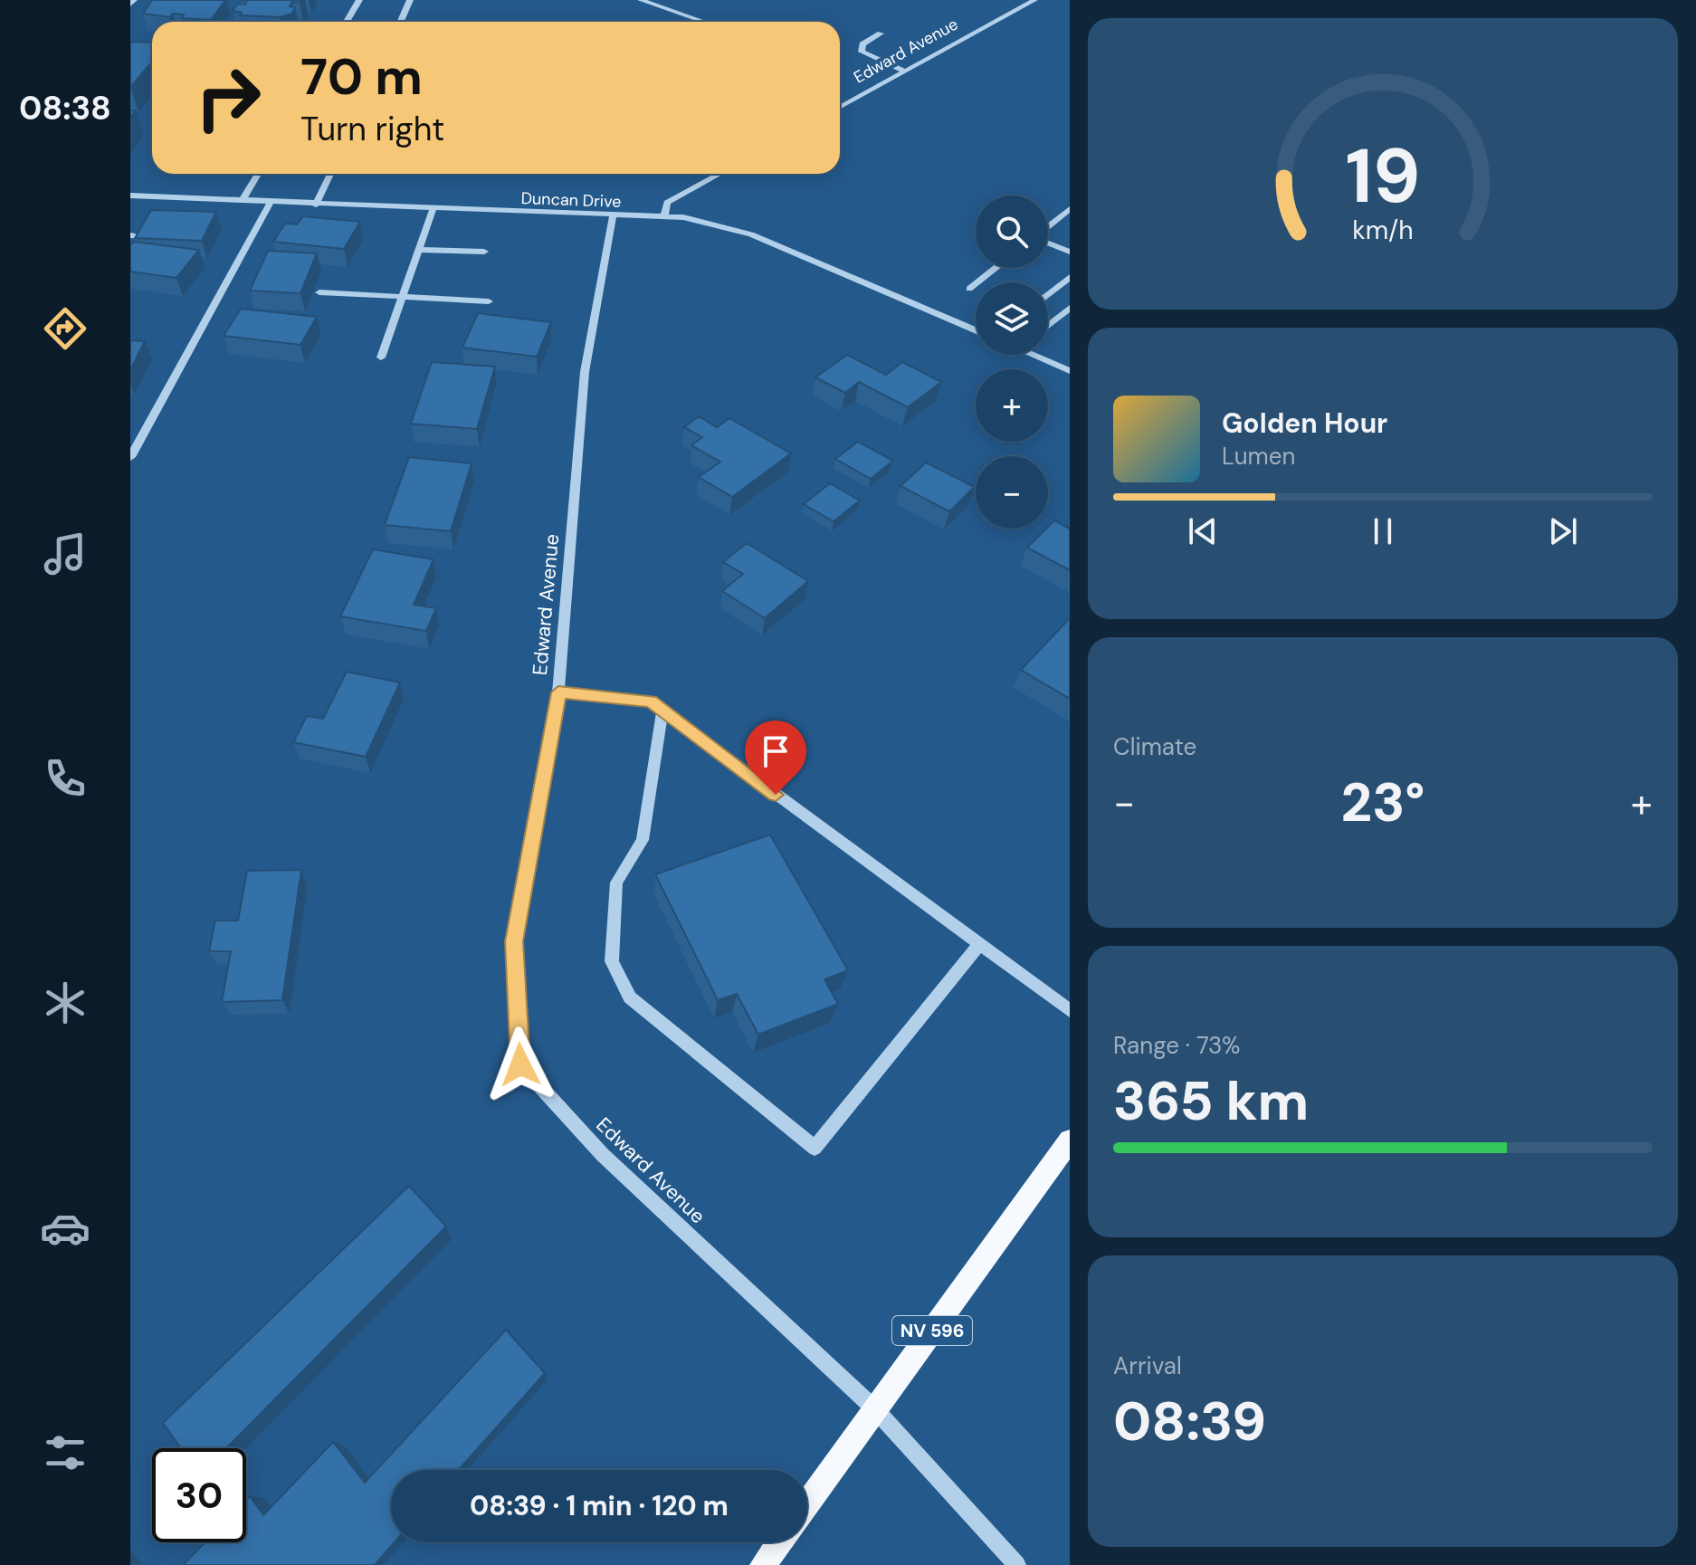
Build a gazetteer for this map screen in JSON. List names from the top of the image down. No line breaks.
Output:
{"streets":{"main road":["NV 596"],"street":["Edward Avenue","Duncan Drive"]},"crossings":[["Edward Avenue","Duncan Drive"],["Edward Avenue","NV 596"]],"page":{"tabs":"08:38","turn":["70 m","Turn right"],"map_buttons":["+","−"],"song":["Golden Hour","Lumen"],"tile":["Climate",["Range · 73%","365 km"],["Arrival","08:39"]],"heat":["−","23°","+"],"limit":"30","trip":"08:39 · 1 min · 120 m","gauge":["19","km/h"]}}
